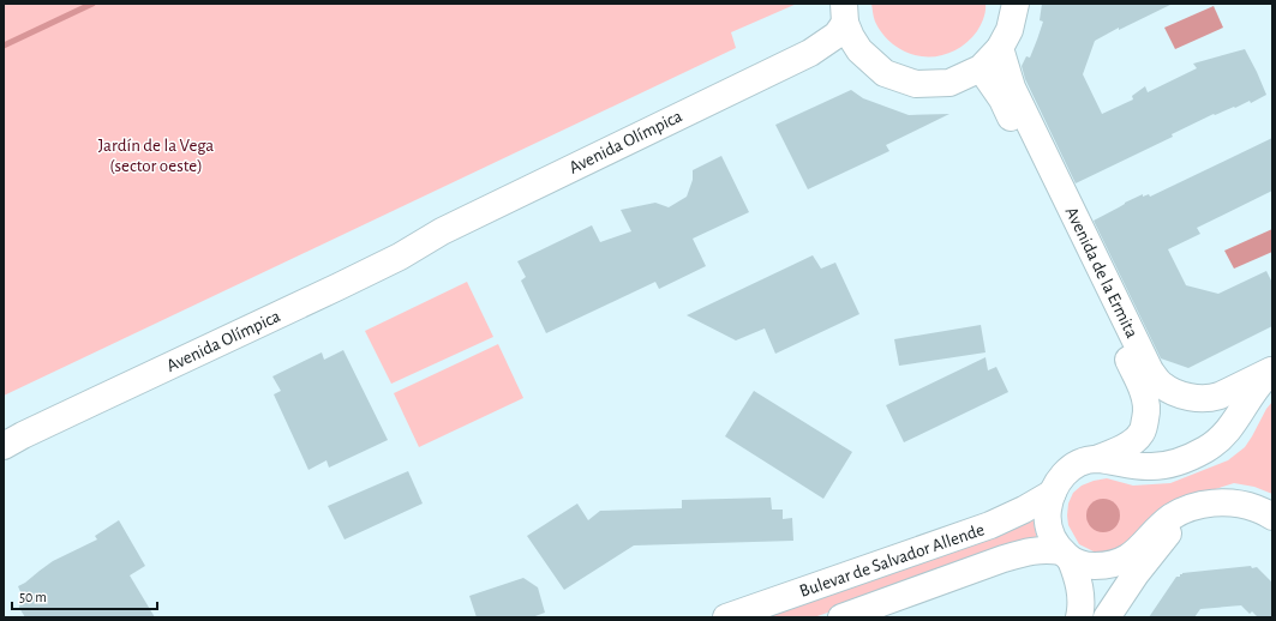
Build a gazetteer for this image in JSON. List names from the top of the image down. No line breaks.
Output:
{"streets":{"street":["Avenida Olímpica","Avenida de la Ermita","Bulevar de Salvador Allende"]},"crossings":[["Avenida de la Ermita","Bulevar de Salvador Allende"]],"parks":["Jardín de la Vega (sector oeste)"],"scale_bar":"50 m"}
